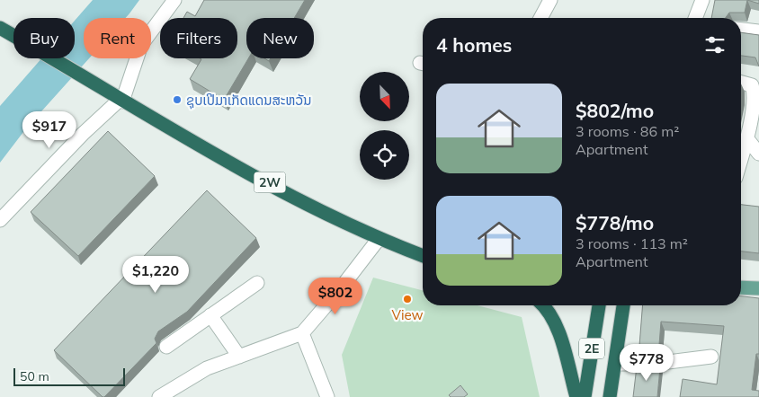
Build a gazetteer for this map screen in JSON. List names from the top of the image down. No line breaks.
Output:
{"streets":{"highway":["2W","2E"]},"places":["ຊຸບເປີມາເກັດແດນສະຫວັນ","View"],"scale_bar":"50 m","north":"bottom right","page":{"chip":["Buy","Rent","Filters","New"],"heading":"4 homes","list":[{"name":"$802/mo","note":"3 rooms · 86 m² · Apartment"},{"name":"$778/mo","note":"3 rooms · 113 m² · Apartment"}],"price":["$917","$1,220","$802","$778"],"scale":"50 m"}}
